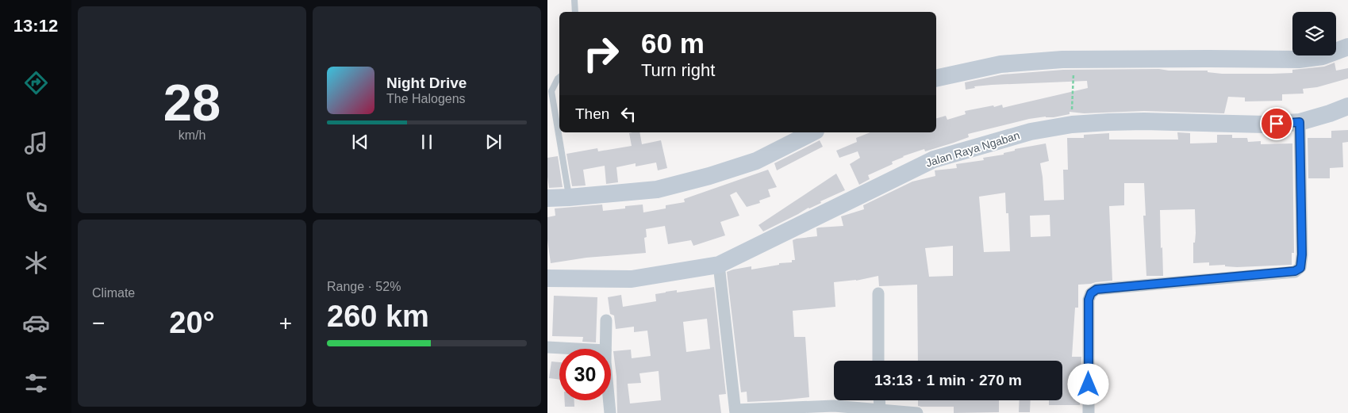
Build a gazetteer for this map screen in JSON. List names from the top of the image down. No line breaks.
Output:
{"streets":{"street":["Jalan Raya Ngaban"]},"page":{"tabs":"13:12","tile":[["28","km/h"],"Climate",["Range · 52%","260 km"]],"turn":["60 m","Turn right"],"song":["Night Drive","The Halogens"],"then":"Then","heat":["−","20°","+"],"limit":"30","trip":"13:13 · 1 min · 270 m"}}
